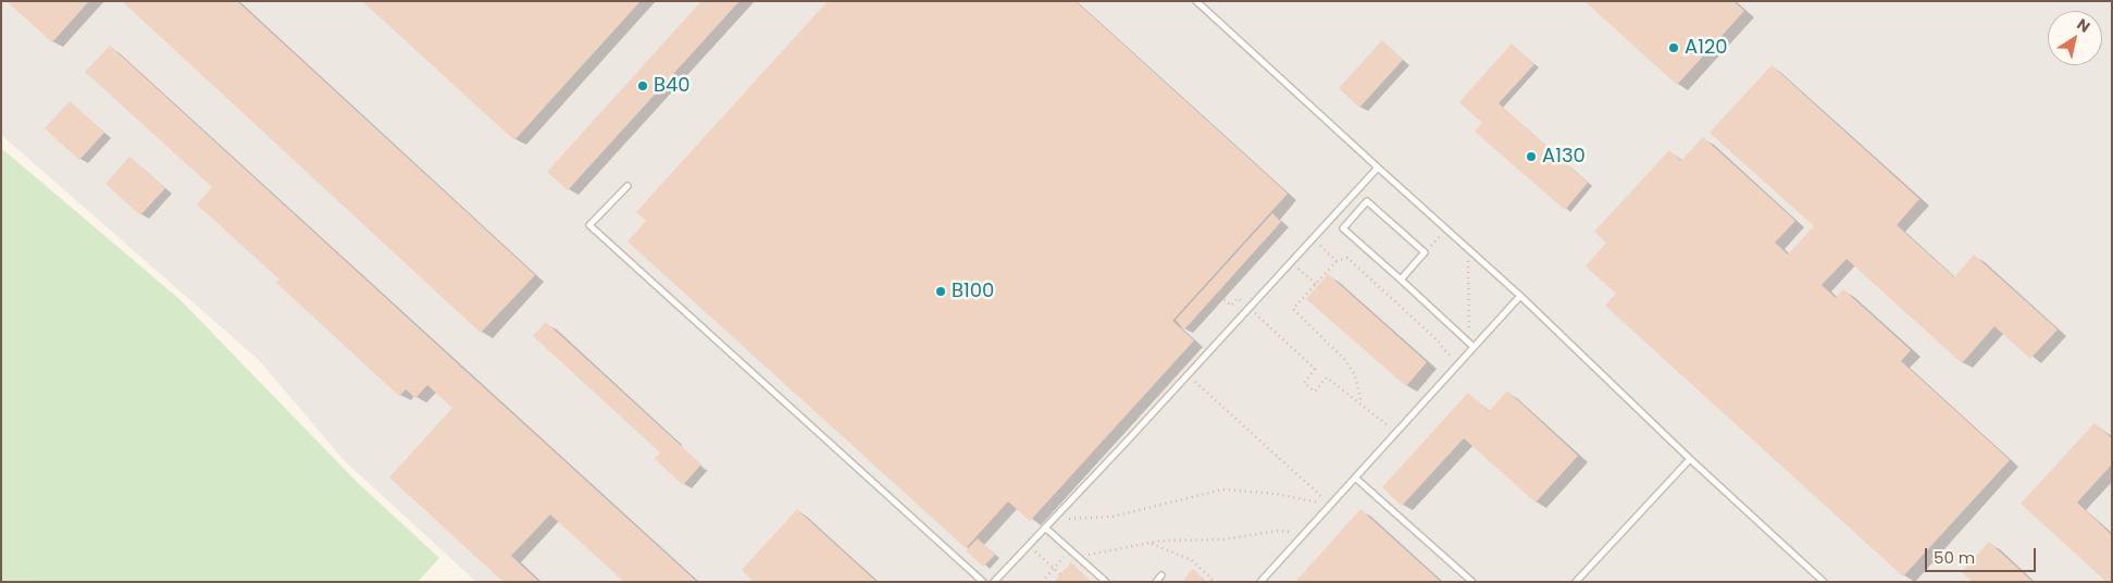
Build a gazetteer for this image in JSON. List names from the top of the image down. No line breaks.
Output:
{"places":["A120","B40","A130","B100"],"scale_bar":"50 m","north":"top right"}
